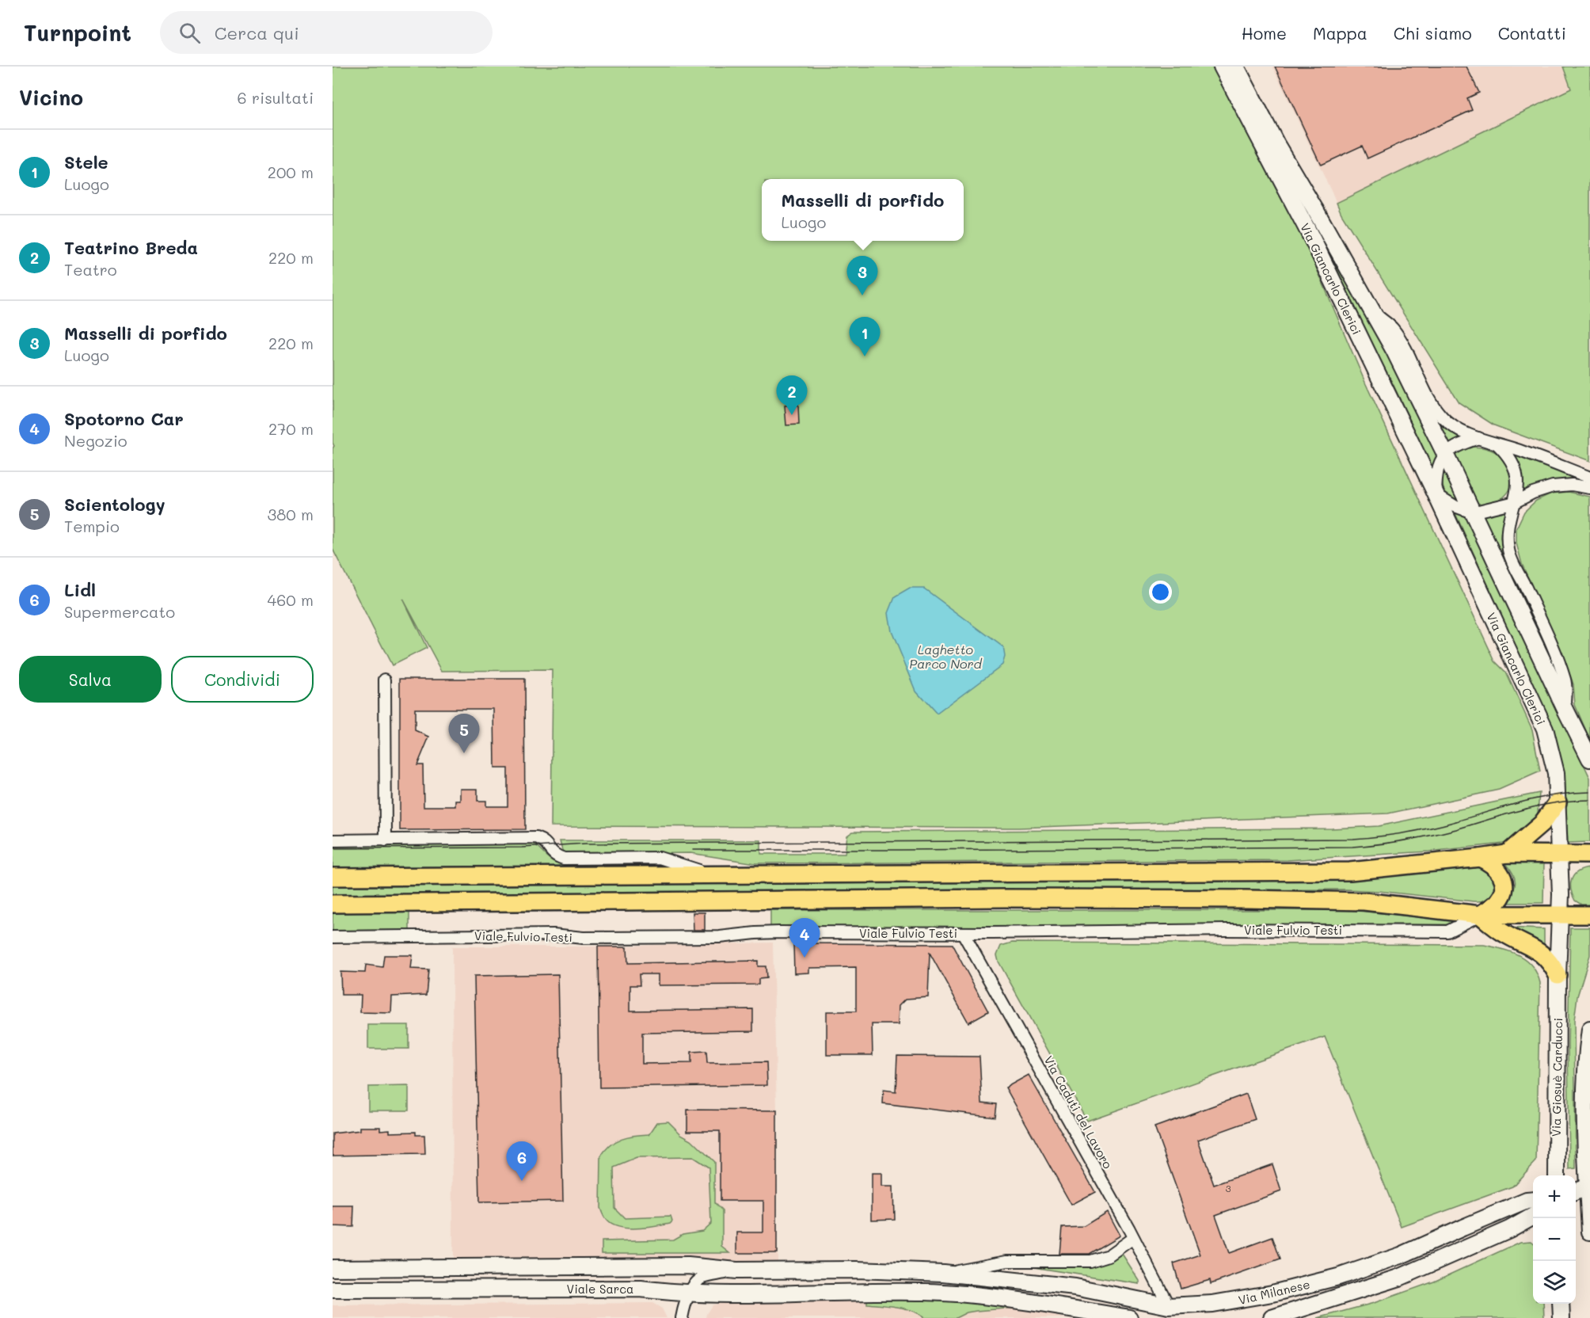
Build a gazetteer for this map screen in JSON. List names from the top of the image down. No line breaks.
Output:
{"streets":{"main road":["Viale Fulvio Testi"],"street":["Via Giancarlo Clerici","Via Giosuè Carducci","Via Caduti del Lavoro","Viale Sarca","Via Milanese"]},"crossings":[["Viale Fulvio Testi","Via Giosuè Carducci"],["Viale Fulvio Testi","Via Caduti del Lavoro"],["Via Caduti del Lavoro","Via Milanese"],["Viale Sarca","Via Milanese"]],"water":["Laghetto Parco Nord"],"house_numbers":["3"],"page":{"header":"Turnpoint","search":"Cerca qui","nav":["Home","Mappa","Chi siamo","Contatti"],"heading":["Vicino","6 risultati"],"list":[{"mark":"1","name":"Stele","note":"Luogo","value":"200 m"},{"mark":"2","name":"Teatrino Breda","note":"Teatro","value":"220 m"},{"mark":"3","name":"Masselli di porfido","note":"Luogo","value":"220 m"},{"mark":"4","name":"Spotorno Car","note":"Negozio","value":"270 m"},{"mark":"5","name":"Scientology","note":"Tempio","value":"380 m"},{"mark":"6","name":"Lidl","note":"Supermercato","value":"460 m"}],"popup":["Masselli di porfido","Luogo"],"pins":["3","1","2","5","4","6"],"buttons":["Salva","Condividi"],"map_buttons":["+","−"]}}
